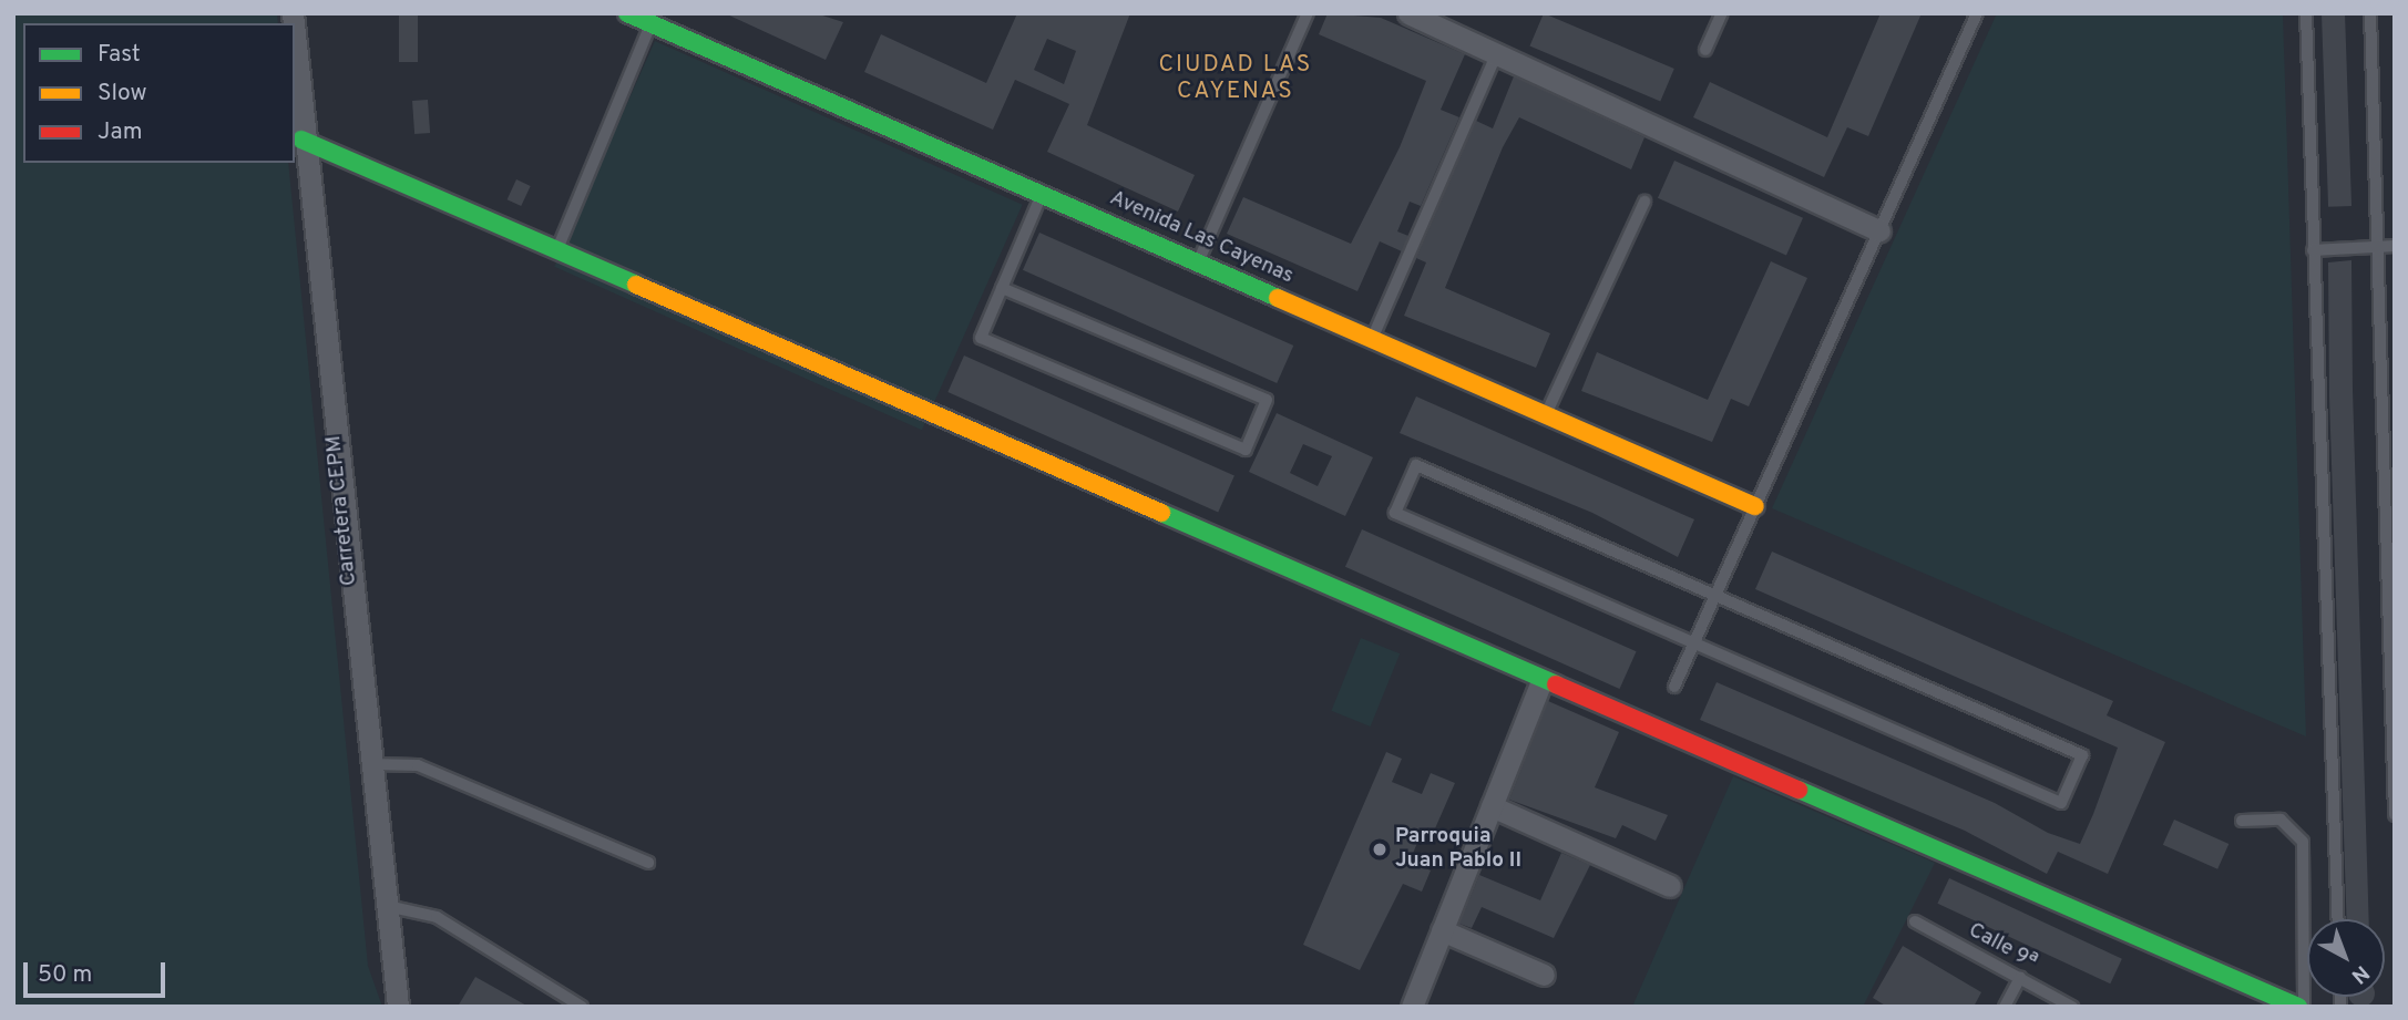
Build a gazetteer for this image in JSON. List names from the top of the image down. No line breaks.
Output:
{"streets":{"street":["Avenida Las Cayenas","Carretera CEPM"],"lane":["Calle 9ª"]},"districts":["CIUDAD LAS CAYENAS"],"places":["Parroquia Juan Pablo II"],"legend":["Fast","Slow","Jam"],"scale_bar":"50 m","north":"bottom right"}
